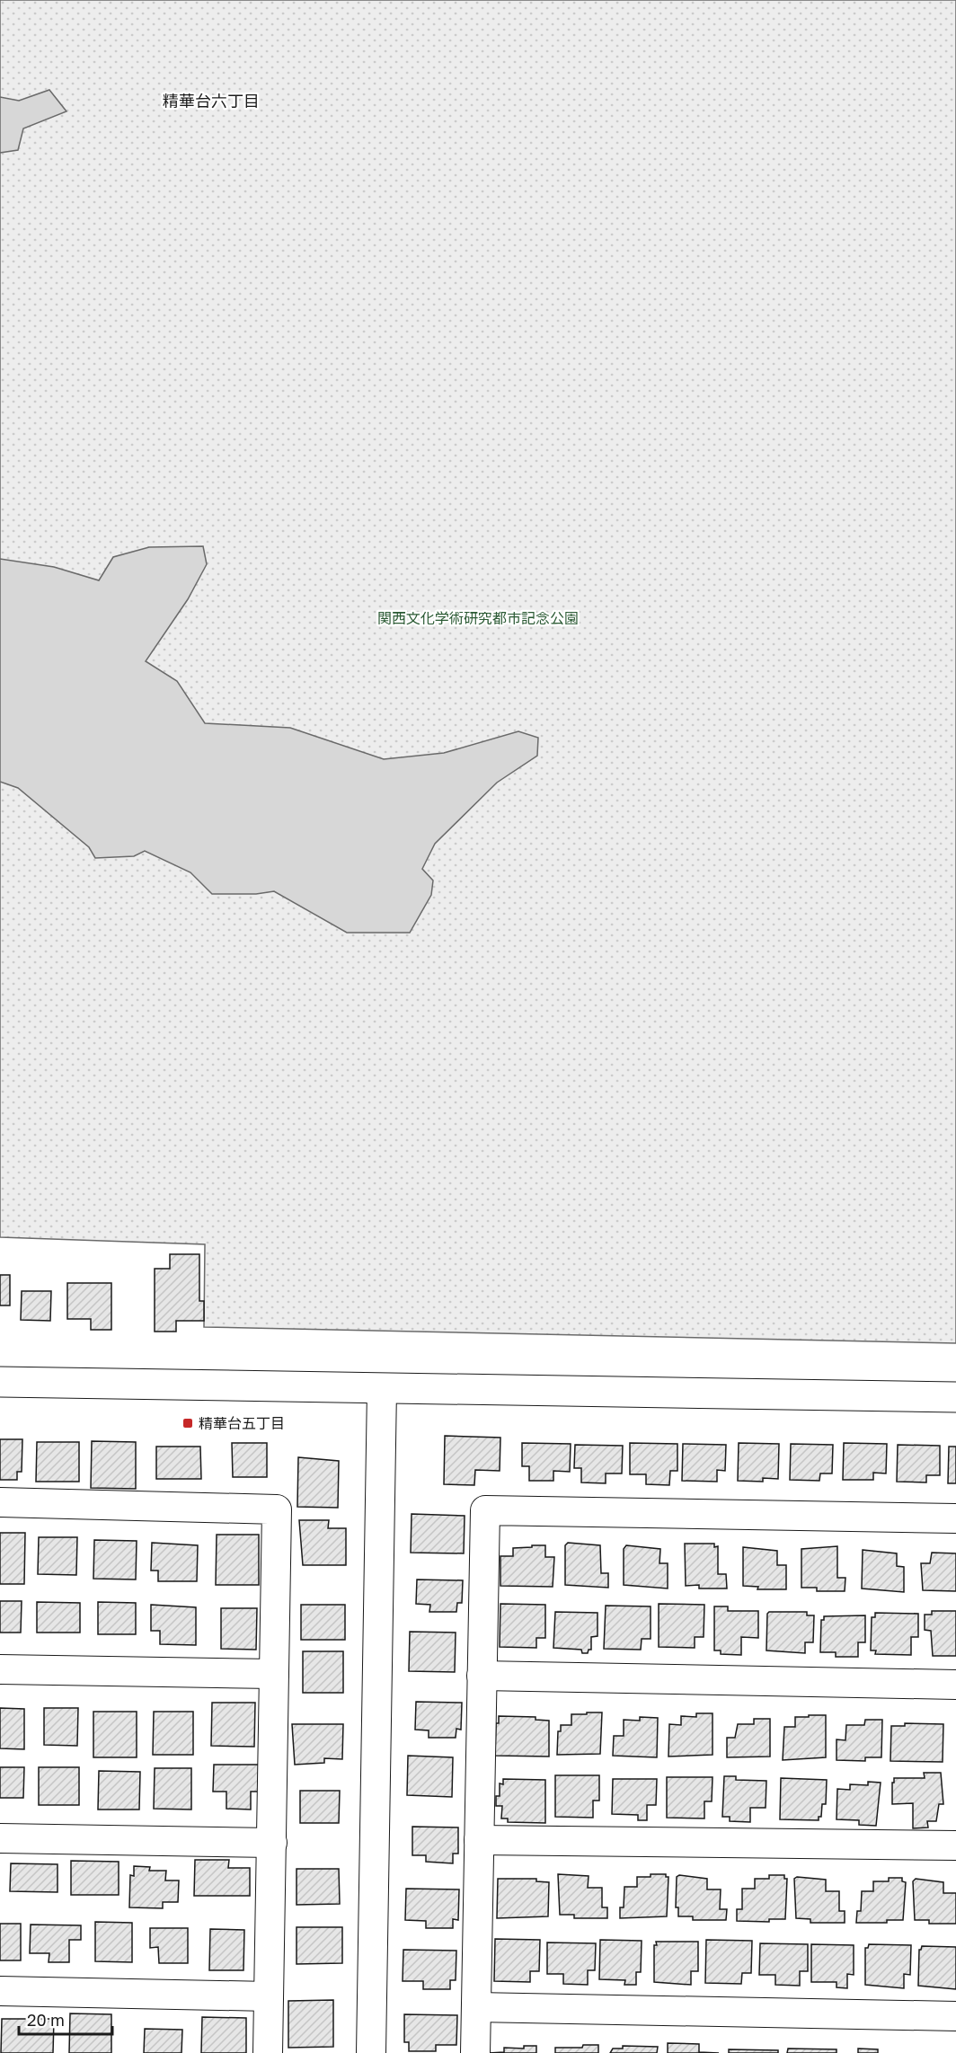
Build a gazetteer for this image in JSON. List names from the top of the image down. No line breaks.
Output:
{"districts":["精華台六丁目"],"parks":["関西文化学術研究都市記念公園"],"places":{"transit":["精華台五丁目"]},"scale_bar":"20 m"}
